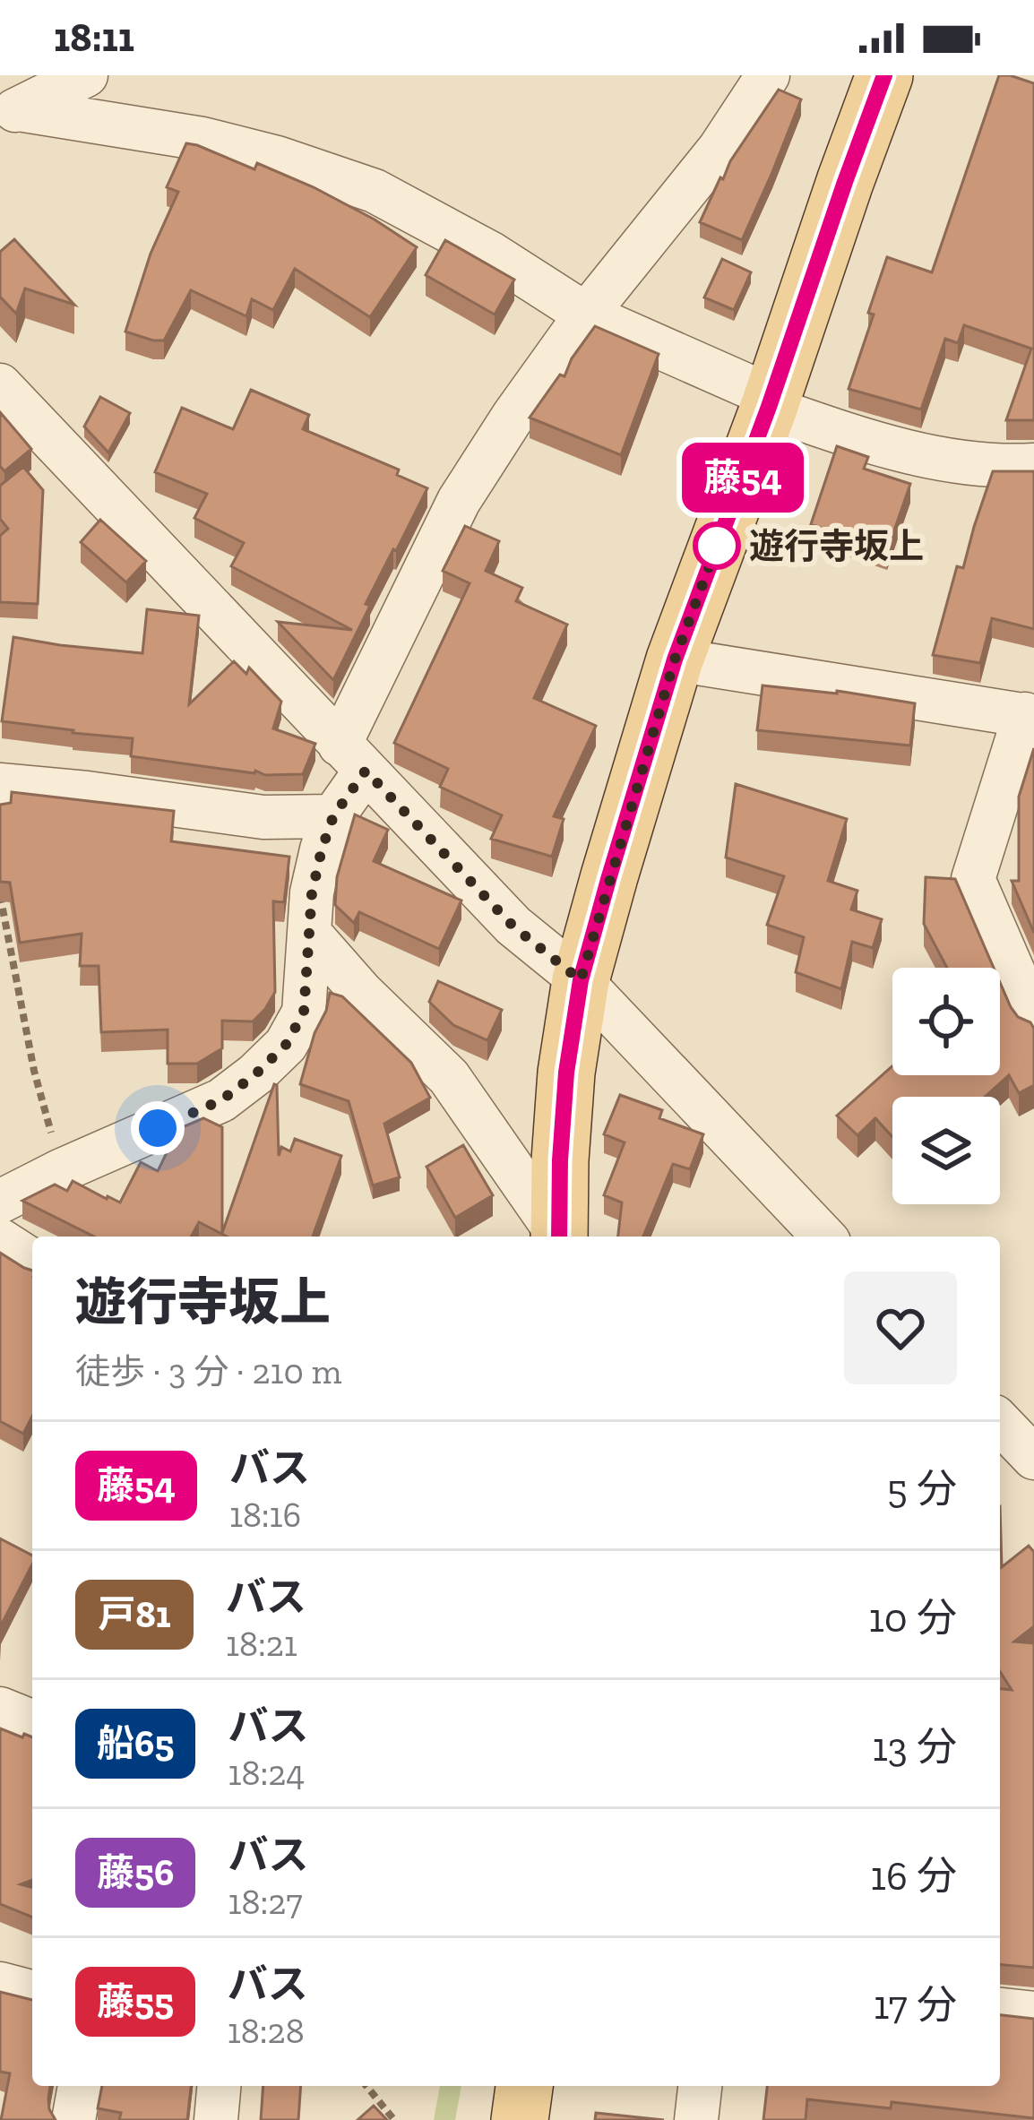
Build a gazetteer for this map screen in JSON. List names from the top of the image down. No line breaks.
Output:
{"places":["遊行寺坂上"],"lines":["bus line 藤54"],"page":{"status":"18:11","on_map":"藤54","heading":["遊行寺坂上","徒歩 · 3 分 · 210 m"],"list":[{"mark":"藤54","name":"バス","note":"18:16","value":"5 分"},{"mark":"戸81","name":"バス","note":"18:21","value":"10 分"},{"mark":"船65","name":"バス","note":"18:24","value":"13 分"},{"mark":"藤56","name":"バス","note":"18:27","value":"16 分"},{"mark":"藤55","name":"バス","note":"18:28","value":"17 分"}]}}
